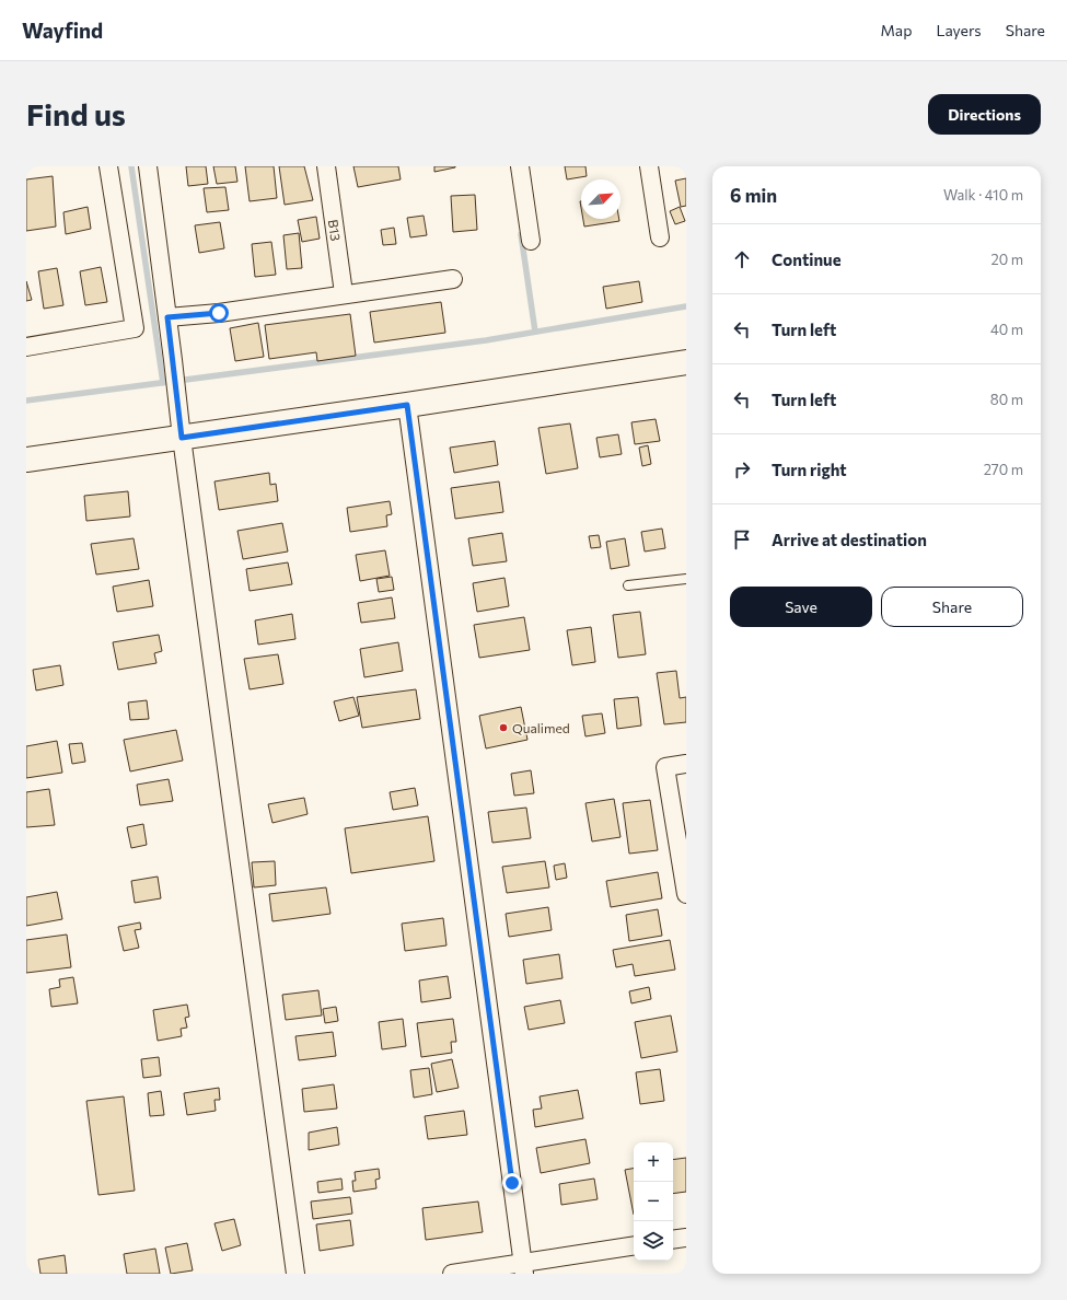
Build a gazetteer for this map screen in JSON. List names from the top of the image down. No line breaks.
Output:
{"streets":{"street":["B13"]},"places":["Qualimed"],"north":"top right","page":{"header":"Wayfind","nav":["Map","Layers","Share"],"buttons":["Directions",["Save","Share"]],"title":"Find us","heading":["6 min","Walk · 410 m"],"list":[["Continue","20 m"],["Turn left","40 m"],["Turn left","80 m"],["Turn right","270 m"],"Arrive at destination"],"map_buttons":["+","−"]}}
